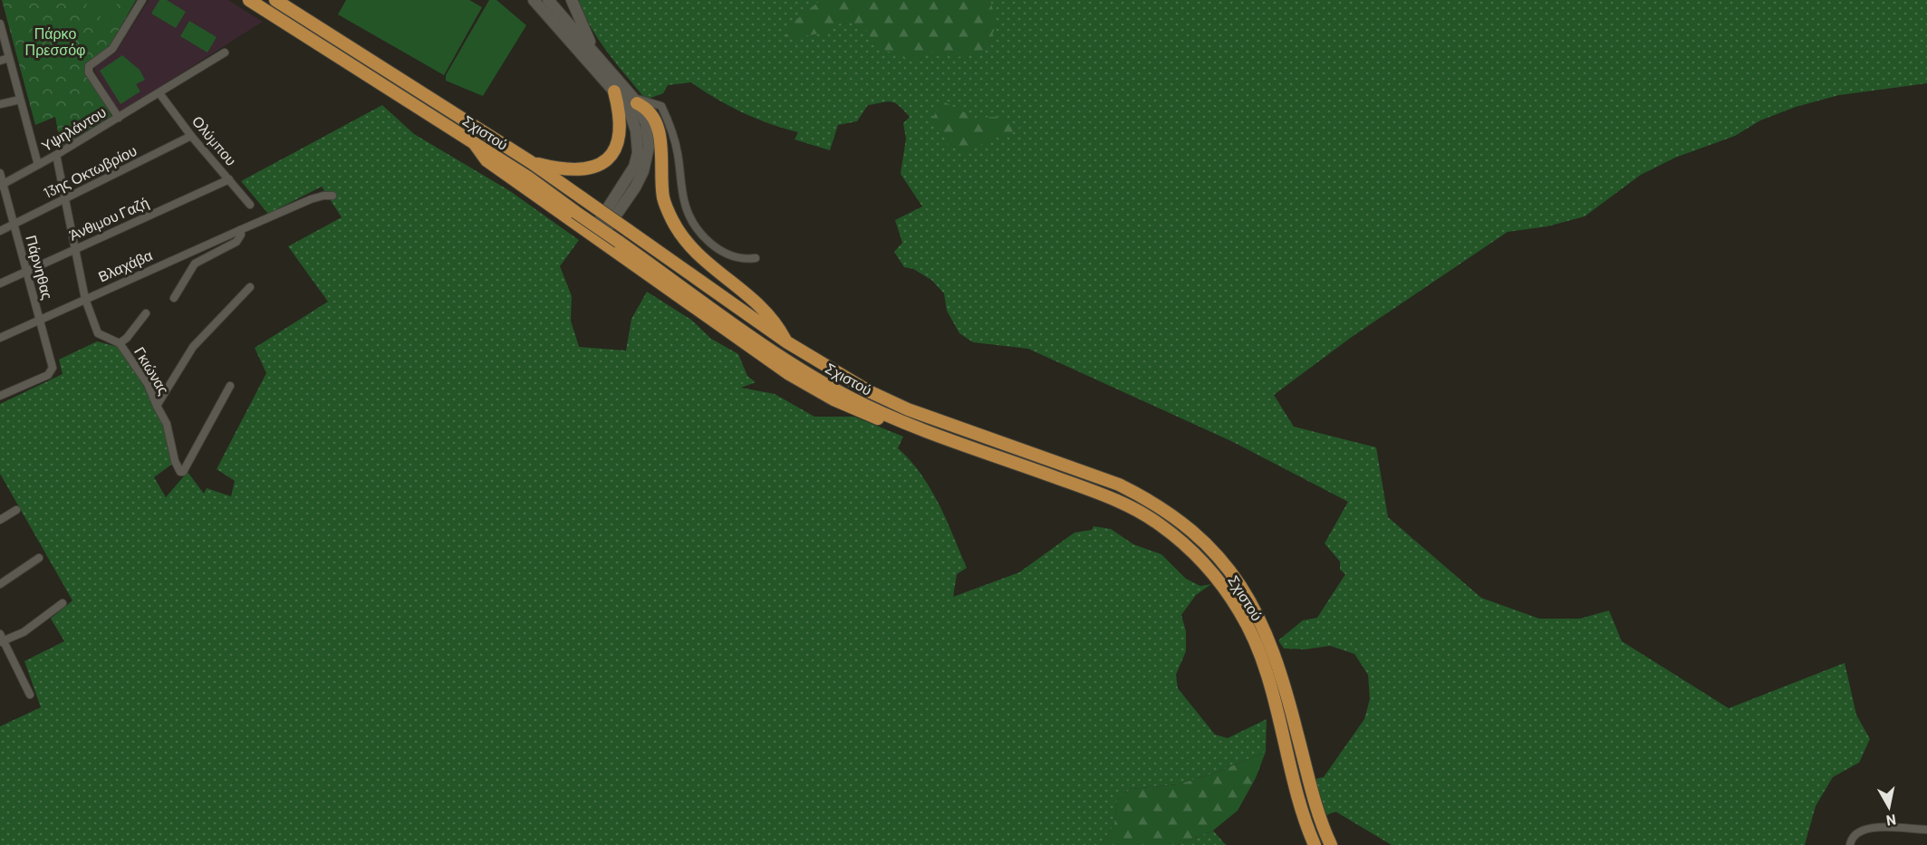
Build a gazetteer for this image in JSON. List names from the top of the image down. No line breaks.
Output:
{"streets":{"main road":["Σχιστού"],"street":["Υψηλάντου","Ολύμπου","13ης Οκτωβρίου","Άνθιμου Γαζή","Βλαχάβα","Πάρνηθας","Γκιώνας"]},"crossings":[["Υψηλάντου","Ολύμπου"],["Υψηλάντου","Πάρνηθας"],["Υψηλάντου","Γκιώνας"],["Ολύμπου","13ης Οκτωβρίου"],["Ολύμπου","Άνθιμου Γαζή"],["13ης Οκτωβρίου","Πάρνηθας"],["13ης Οκτωβρίου","Γκιώνας"],["Άνθιμου Γαζή","Πάρνηθας"],["Άνθιμου Γαζή","Γκιώνας"],["Βλαχάβα","Πάρνηθας"],["Βλαχάβα","Γκιώνας"]],"parks":["Πάρκο Πρεσσόφ"],"north":"bottom"}
